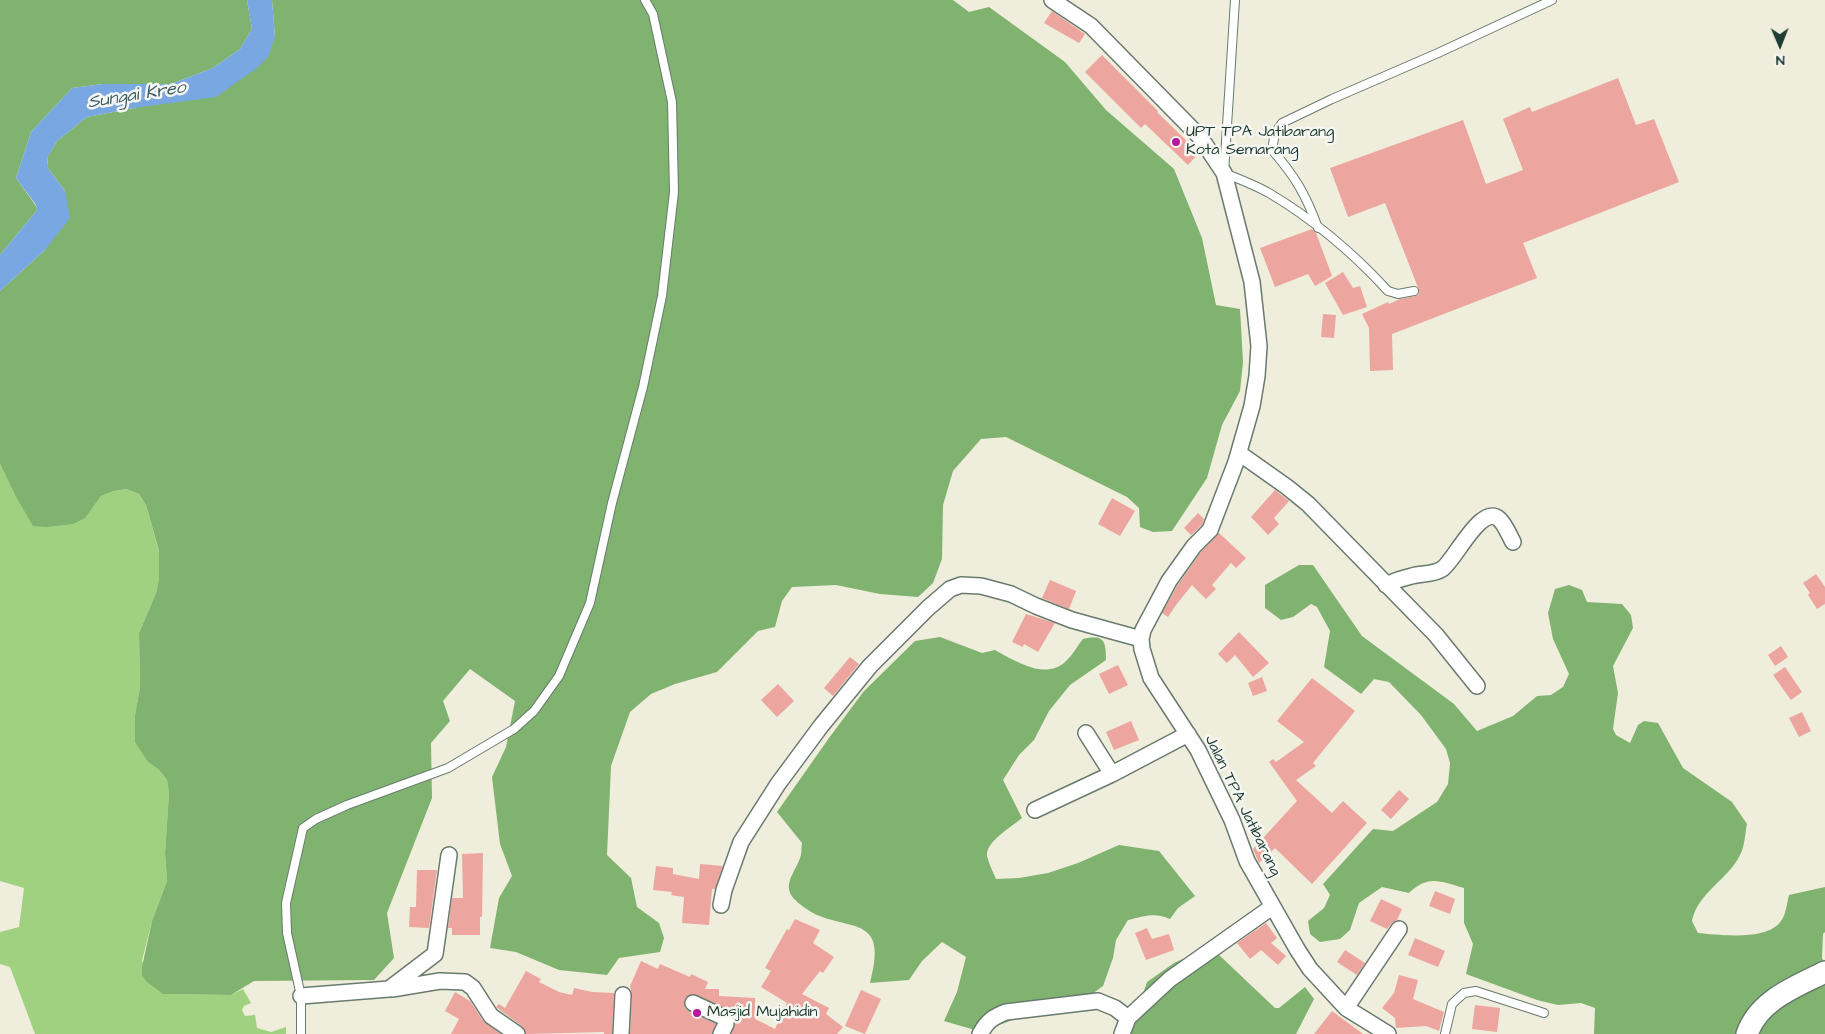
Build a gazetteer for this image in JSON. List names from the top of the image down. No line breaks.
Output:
{"streets":{"street":["Jalan TPA Jatibarang"]},"water":["Sungai Kreo"],"places":["UPT TPA Jatibarang Kota Semarang","Masjid Mujahidin"],"north":"bottom"}
